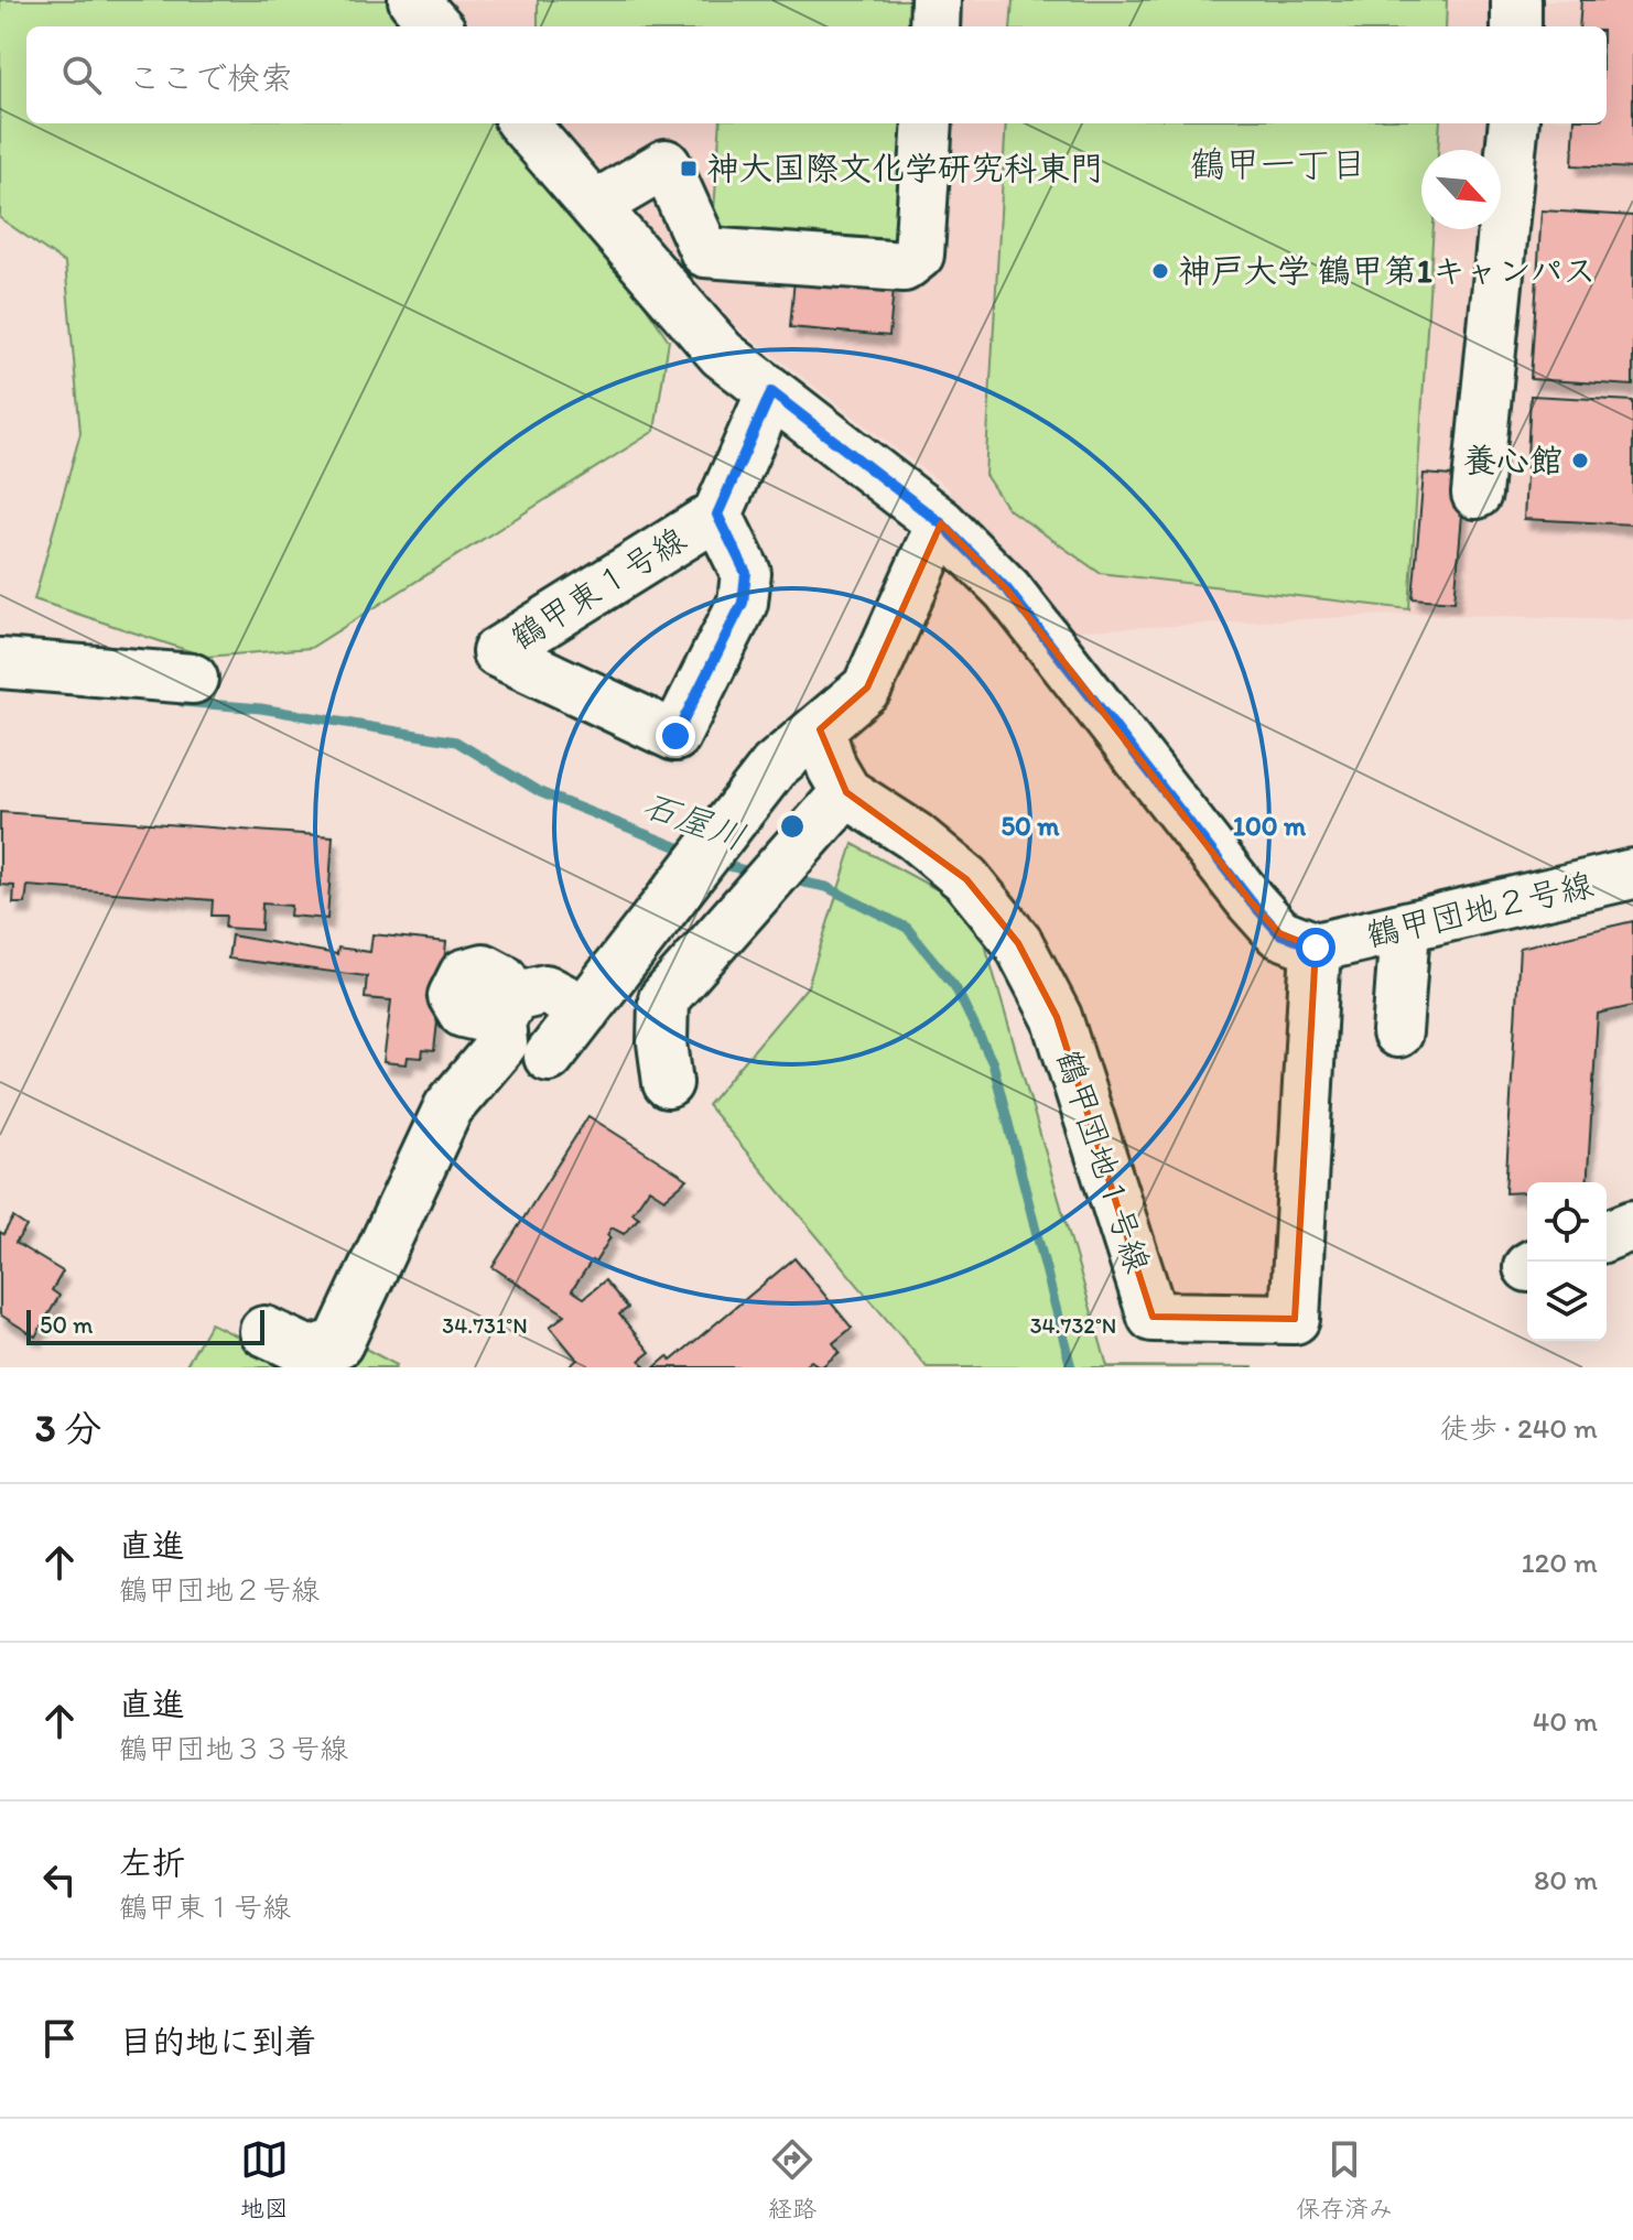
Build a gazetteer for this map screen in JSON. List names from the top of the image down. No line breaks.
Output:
{"streets":{"street":["鶴甲東１号線","鶴甲団地２号線","鶴甲団地１号線"]},"crossings":[["鶴甲団地２号線","鶴甲団地１号線"]],"districts":["鶴甲一丁目"],"water":["石屋川"],"places":{"transit":["神大国際文化学研究科東門"],"other":["神戸大学 鶴甲第1キャンパス","養心館"]},"scale_bar":"50 m","north":"bottom right","page":{"search":"ここで検索","scale":"50 m","heading":["3 分","徒歩 · 240 m"],"list":[["直進","鶴甲団地２号線","120 m"],["直進","鶴甲団地３３号線","40 m"],["左折","鶴甲東１号線","80 m"],"目的地に到着"],"nav":["地図","経路","保存済み"]},"coordinates":["34.731°N","34.732°N"],"rings":["50 m","100 m"]}
